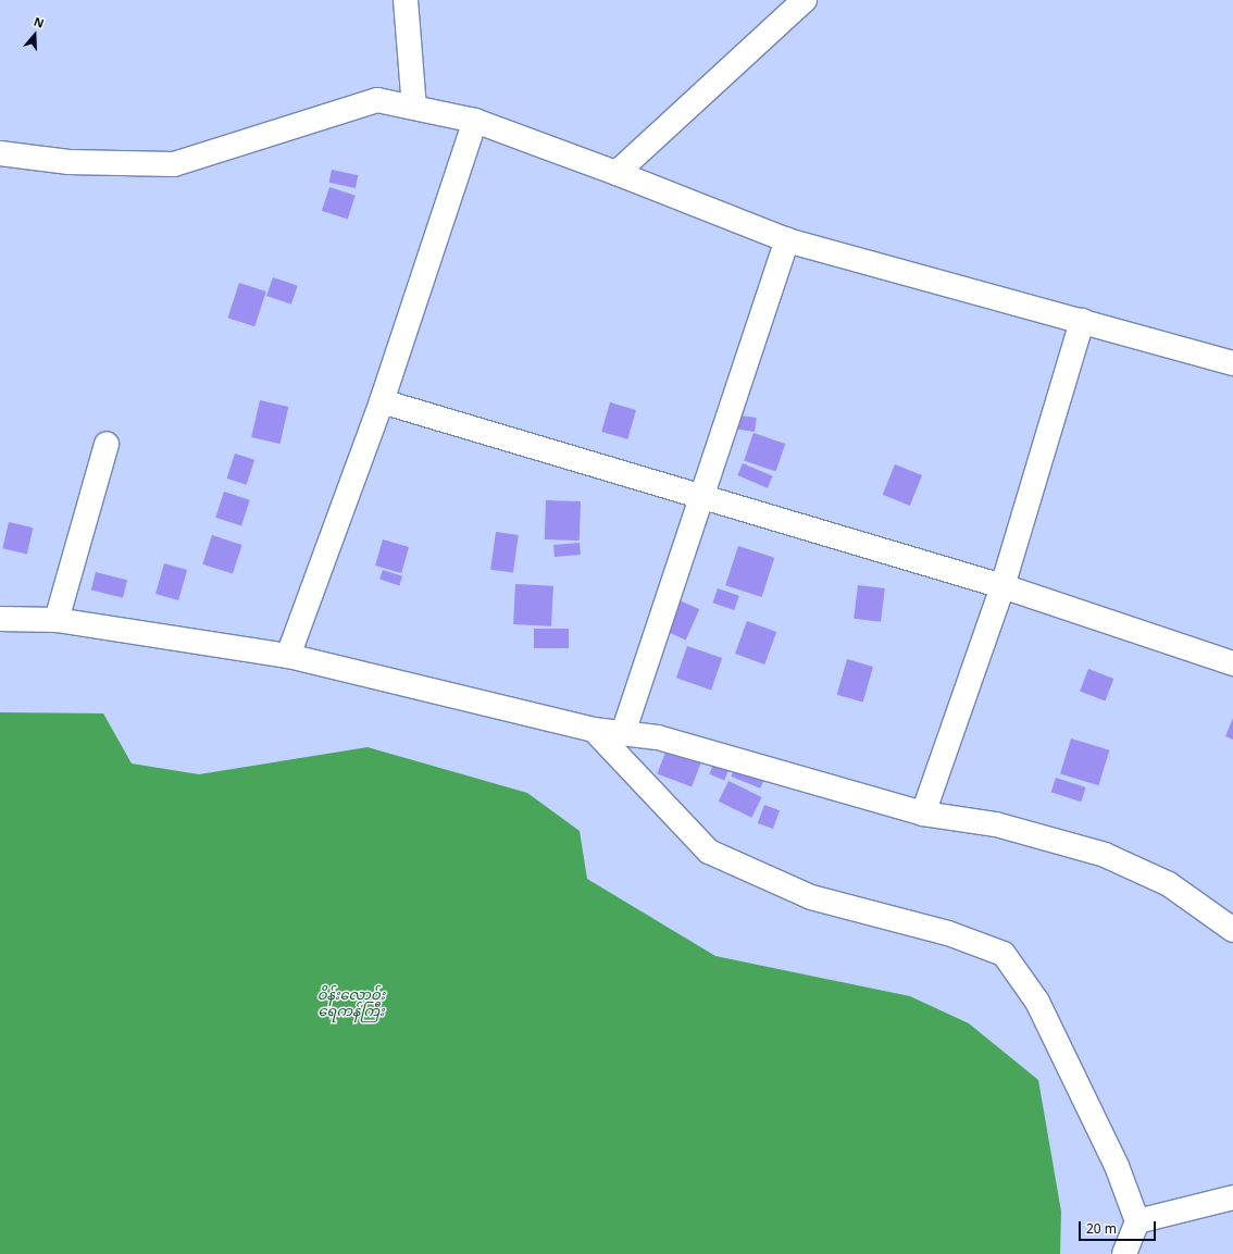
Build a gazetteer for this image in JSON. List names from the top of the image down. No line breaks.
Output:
{"water":["ဝိန်းလောဝ်း ရေကန်ကြီး"],"scale_bar":"20 m","north":"top"}
